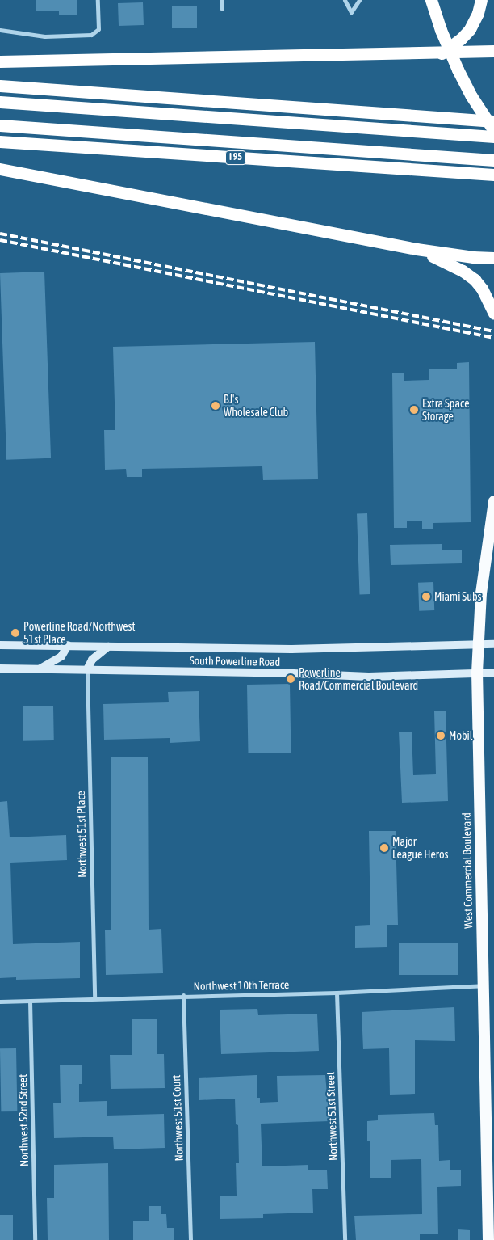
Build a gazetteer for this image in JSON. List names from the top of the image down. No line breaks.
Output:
{"streets":{"highway":["I 95","West Commercial Boulevard"],"main road":["South Powerline Road"],"street":["Northwest 51st Place","Northwest 10th Terrace","Northwest 51st Street","Northwest 51st Court","Northwest 52nd Street"]},"crossings":[["South Powerline Road","Northwest 51st Place"],["South Powerline Road","West Commercial Boulevard"],["Northwest 51st Place","Northwest 10th Terrace"],["West Commercial Boulevard","Northwest 10th Terrace"],["Northwest 10th Terrace","Northwest 51st Street"],["Northwest 10th Terrace","Northwest 51st Court"],["Northwest 10th Terrace","Northwest 52nd Street"]],"places":["BJ's Wholesale Club","Extra Space Storage","Miami Subs","Powerline Road/Northwest 51st Place","Powerline Road/Commercial Boulevard","Mobil","Major League Heros"]}
